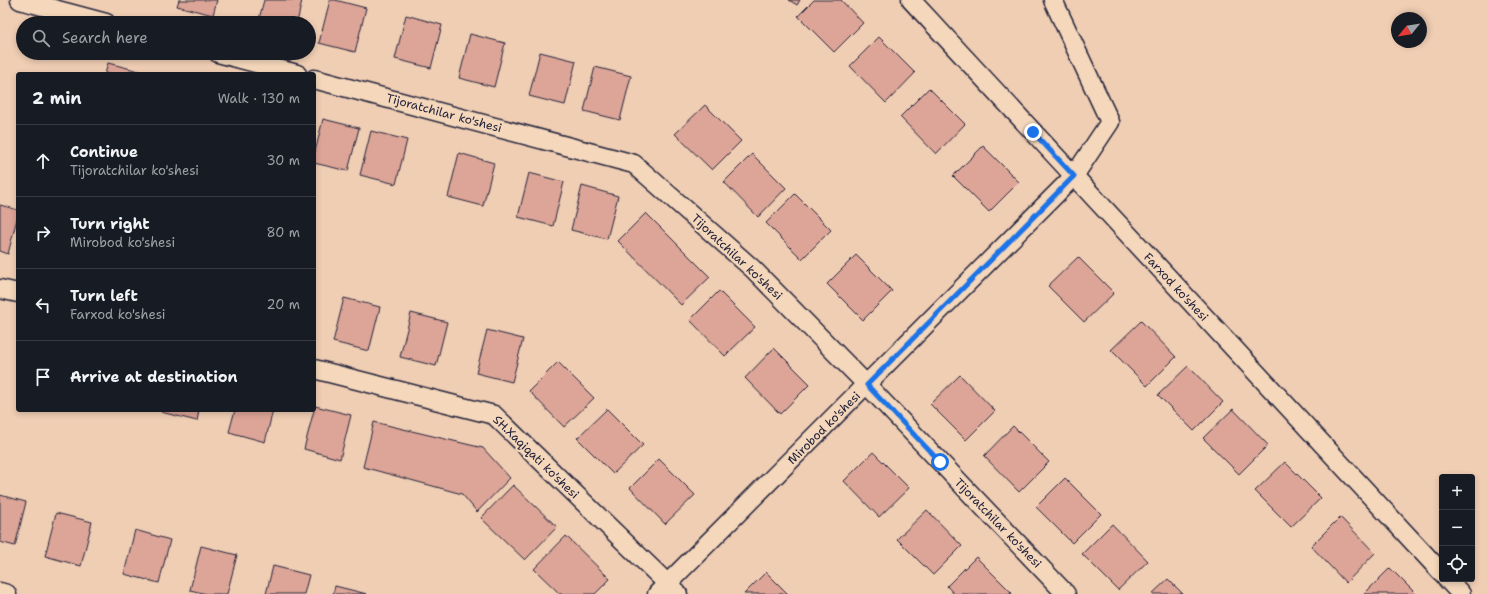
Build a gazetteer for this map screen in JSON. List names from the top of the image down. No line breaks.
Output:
{"streets":{"street":["Tijoratchilar ko'shesi","Farxod ko'shesi","Mirobod ko'shesi","SH.Xaqiqati ko'shesi"]},"crossings":[["Tijoratchilar ko'shesi","Mirobod ko'shesi"],["Farxod ko'shesi","Mirobod ko'shesi"],["Mirobod ko'shesi","SH.Xaqiqati ko'shesi"]],"north":"bottom left","page":{"search":"Search here","heading":["2 min","Walk · 130 m"],"list":[["Continue","Tijoratchilar ko'shesi","30 m"],["Turn right","Mirobod ko'shesi","80 m"],["Turn left","Farxod ko'shesi","20 m"],"Arrive at destination"],"map_buttons":["+","−"]}}
